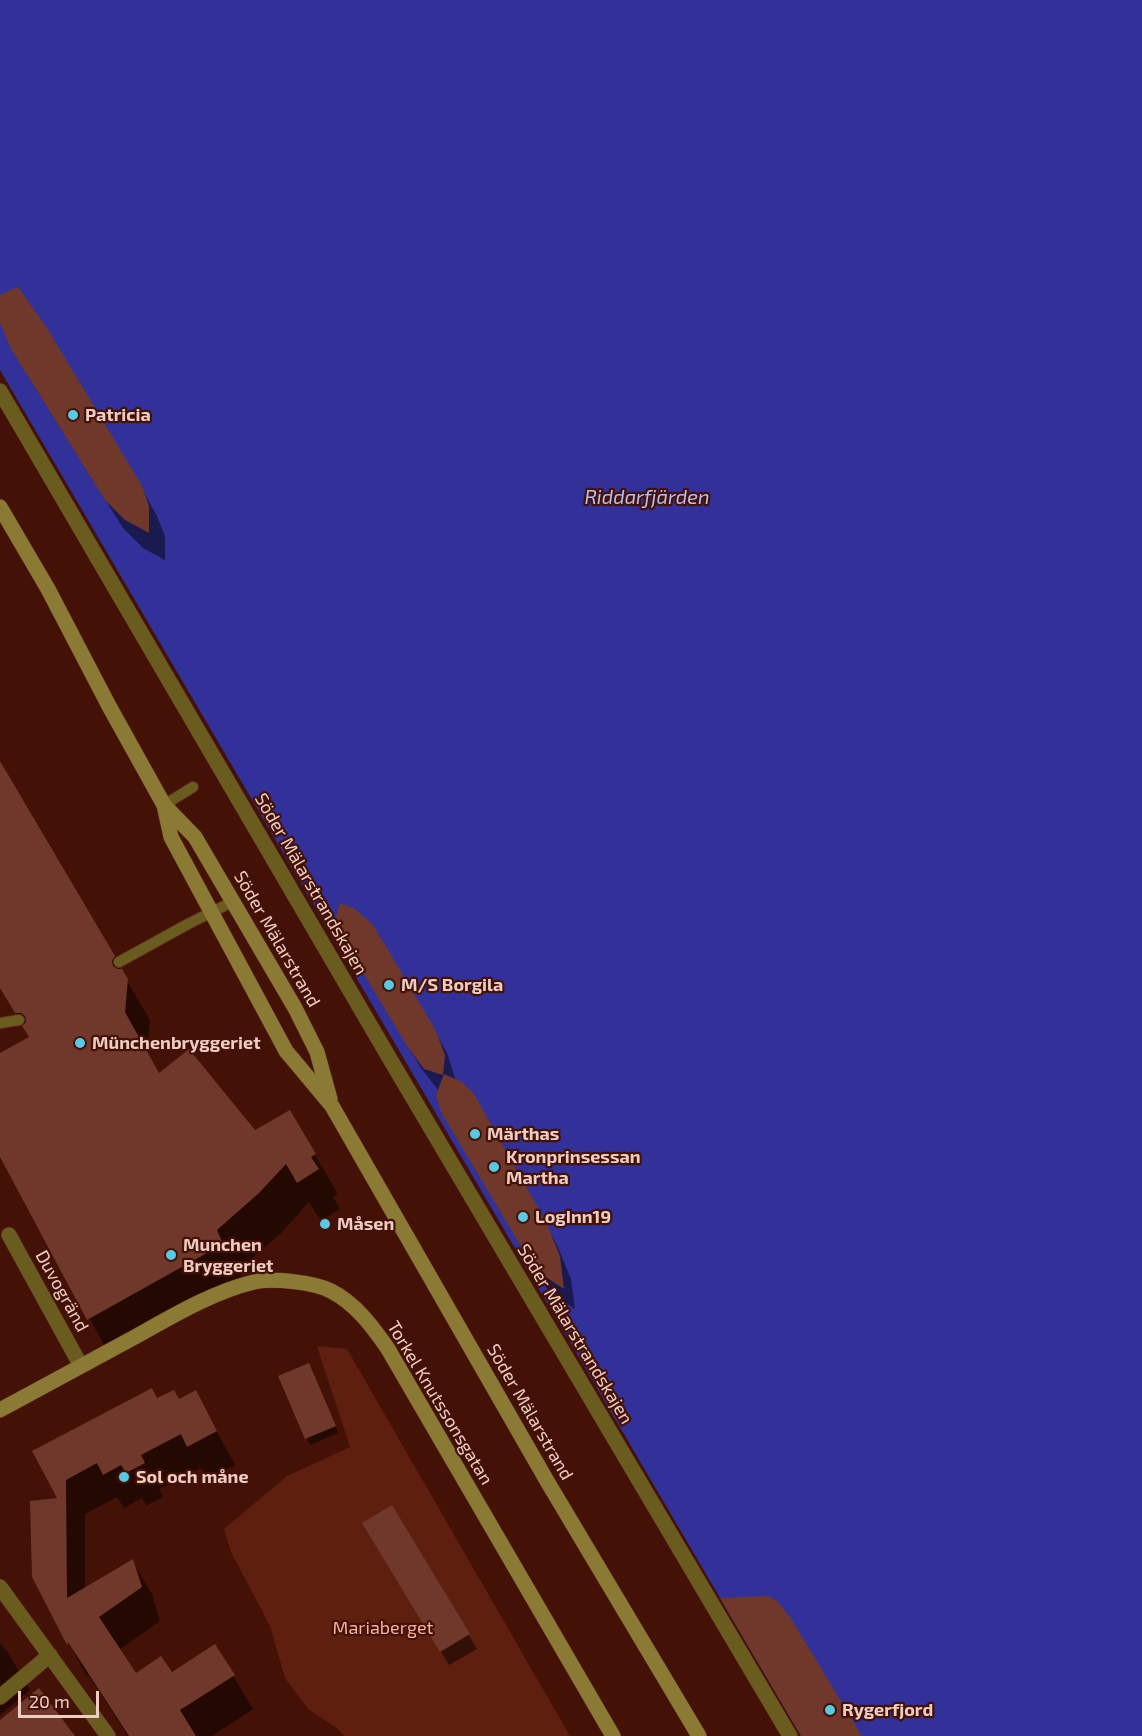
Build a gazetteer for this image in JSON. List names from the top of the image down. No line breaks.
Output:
{"streets":{"street":["Söder Mälarstrandskajen","Söder Mälarstrand","Duvogränd","Torkel Knutssonsgatan"]},"crossings":[["Duvogränd","Torkel Knutssonsgatan"]],"water":["Riddarfjärden"],"parks":["Mariaberget"],"places":["Patricia","M/S Borgila","Münchenbryggeriet","Märthas","Kronprinsessan Martha","LogInn19","Måsen","Munchen Bryggeriet","Sol och måne","Rygerfjord"],"scale_bar":"20 m"}
